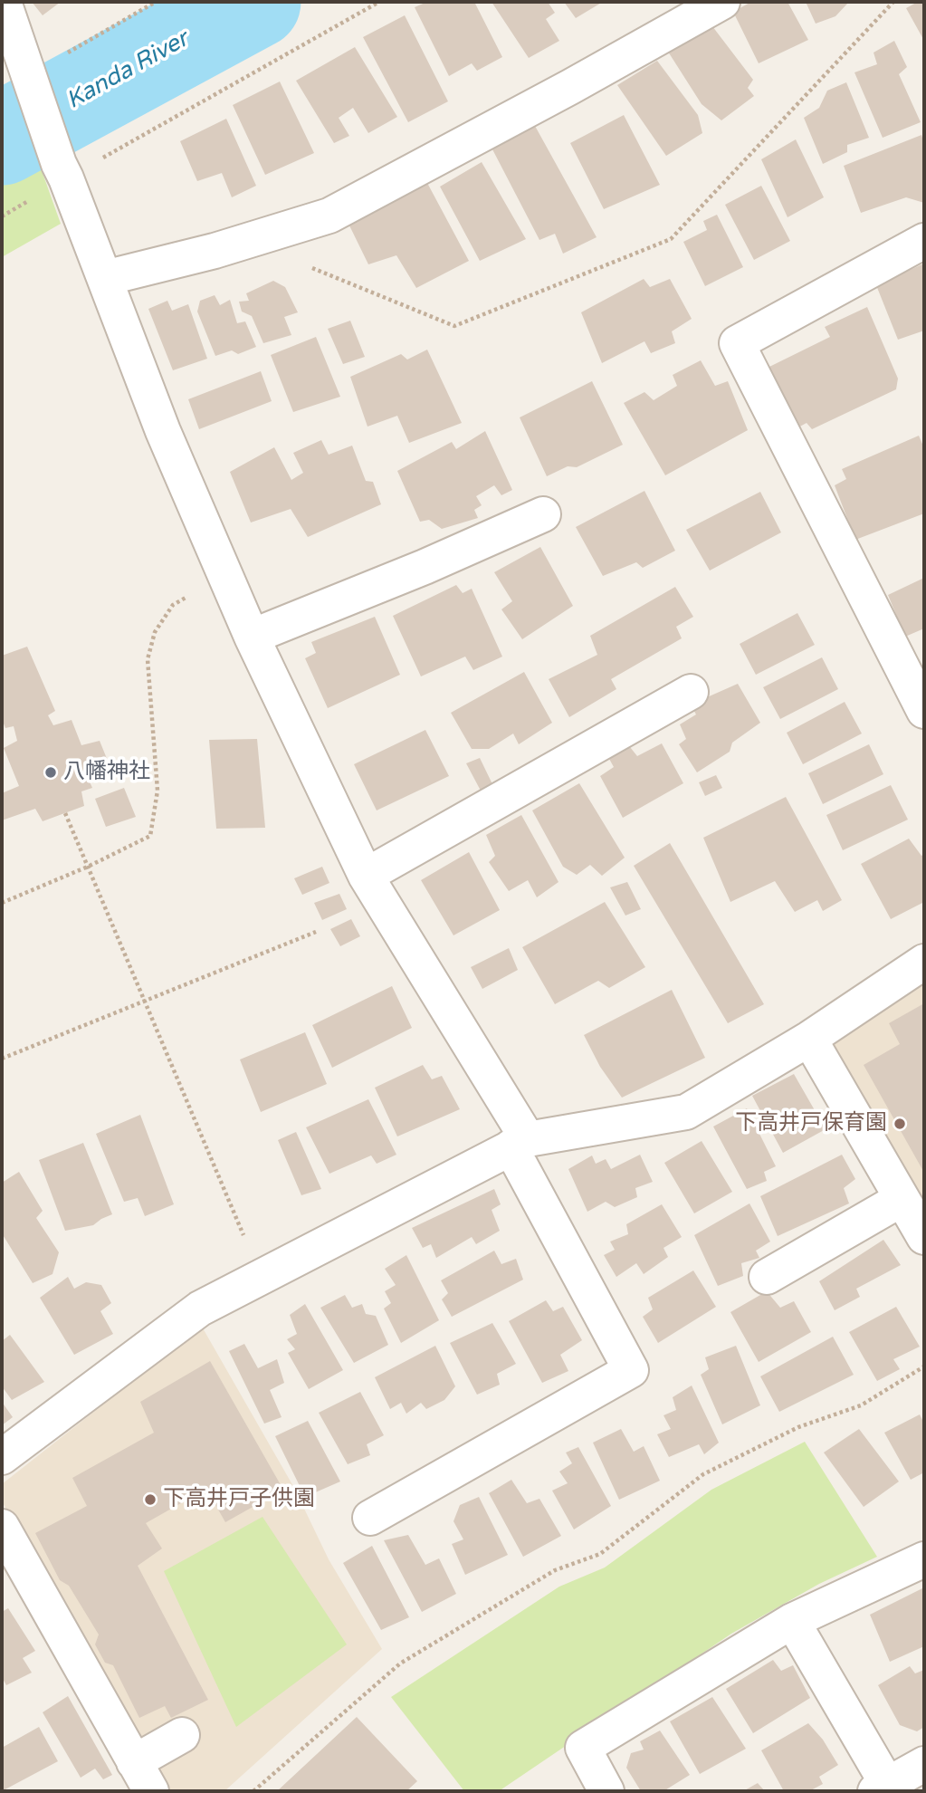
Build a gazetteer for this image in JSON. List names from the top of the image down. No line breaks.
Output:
{"water":["Kanda River"],"places":["八幡神社","下高井戸保育園","下高井戸子供園"]}
